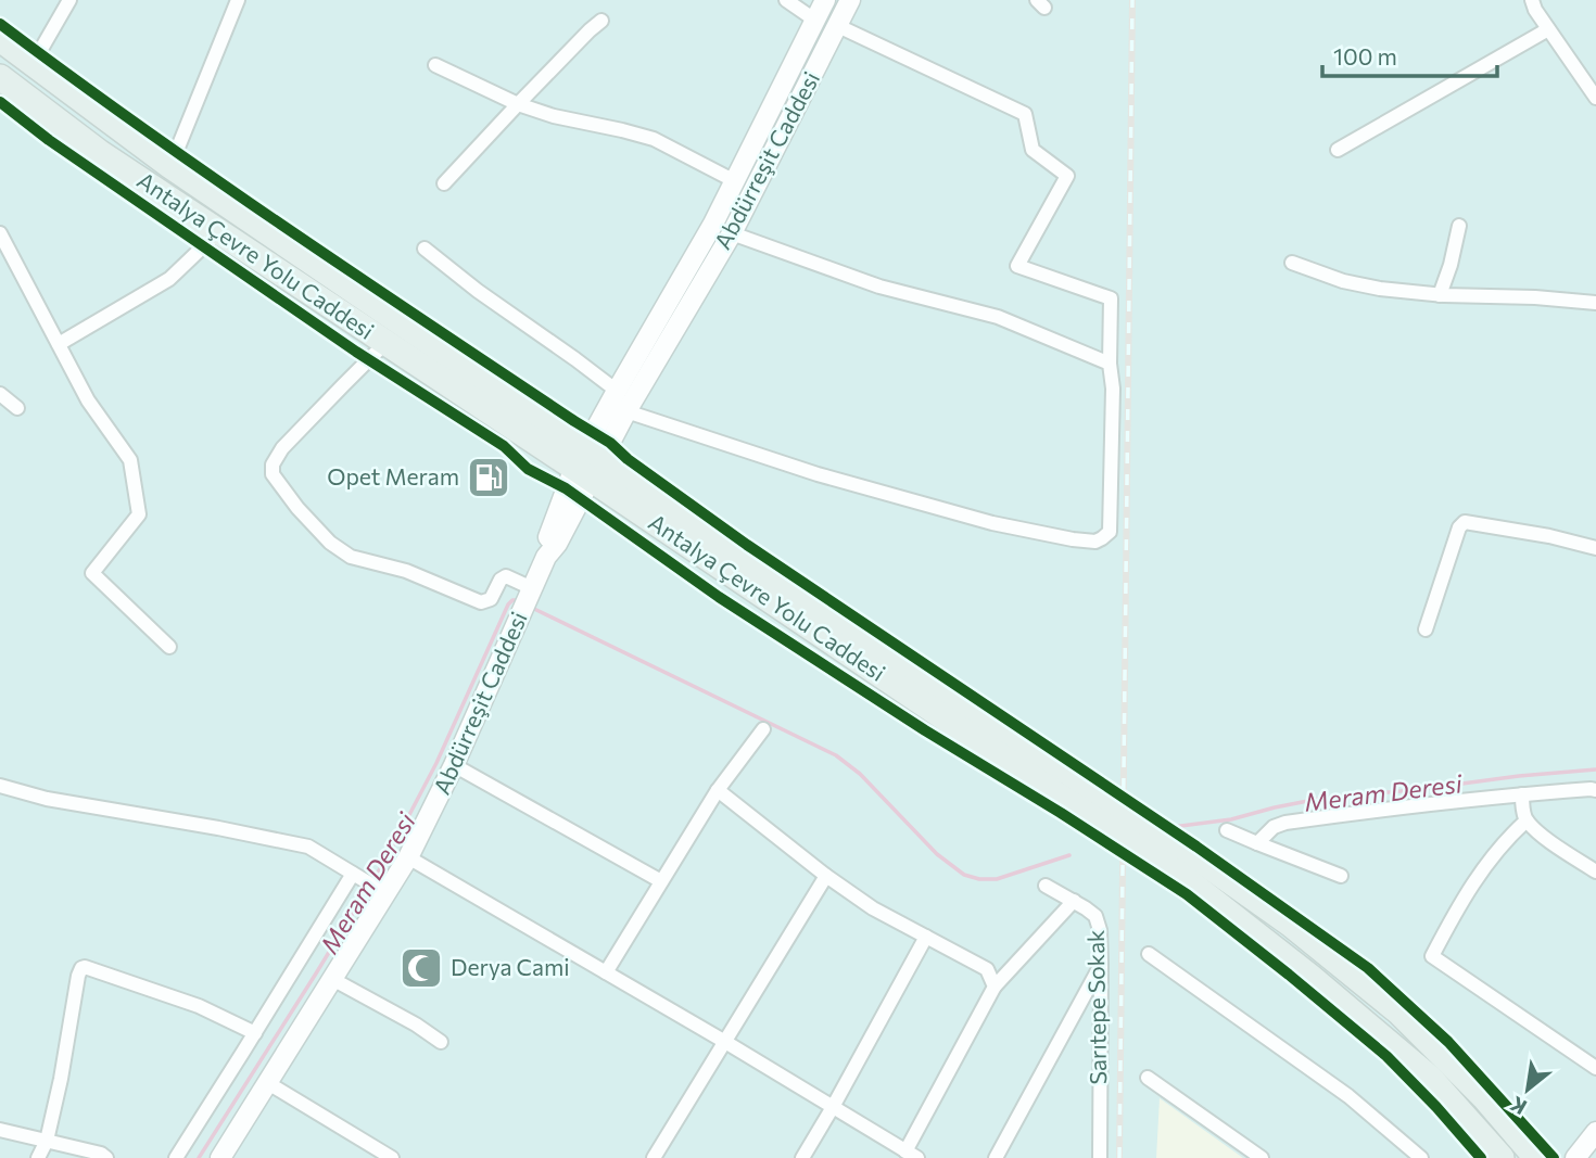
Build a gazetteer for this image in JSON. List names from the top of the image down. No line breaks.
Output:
{"streets":{"highway":["Antalya Çevre Yolu Caddesi"],"main road":["Abdürreşit Caddesi"],"street":["Sarıtepe Sokak"]},"crossings":[["Abdürreşit Caddesi","Antalya Çevre Yolu Caddesi"]],"water":["Meram Deresi"],"places":{"fuel station":["Opet Meram"],"mosque":["Derya Cami"]},"scale_bar":"100 m","north":"bottom left"}
